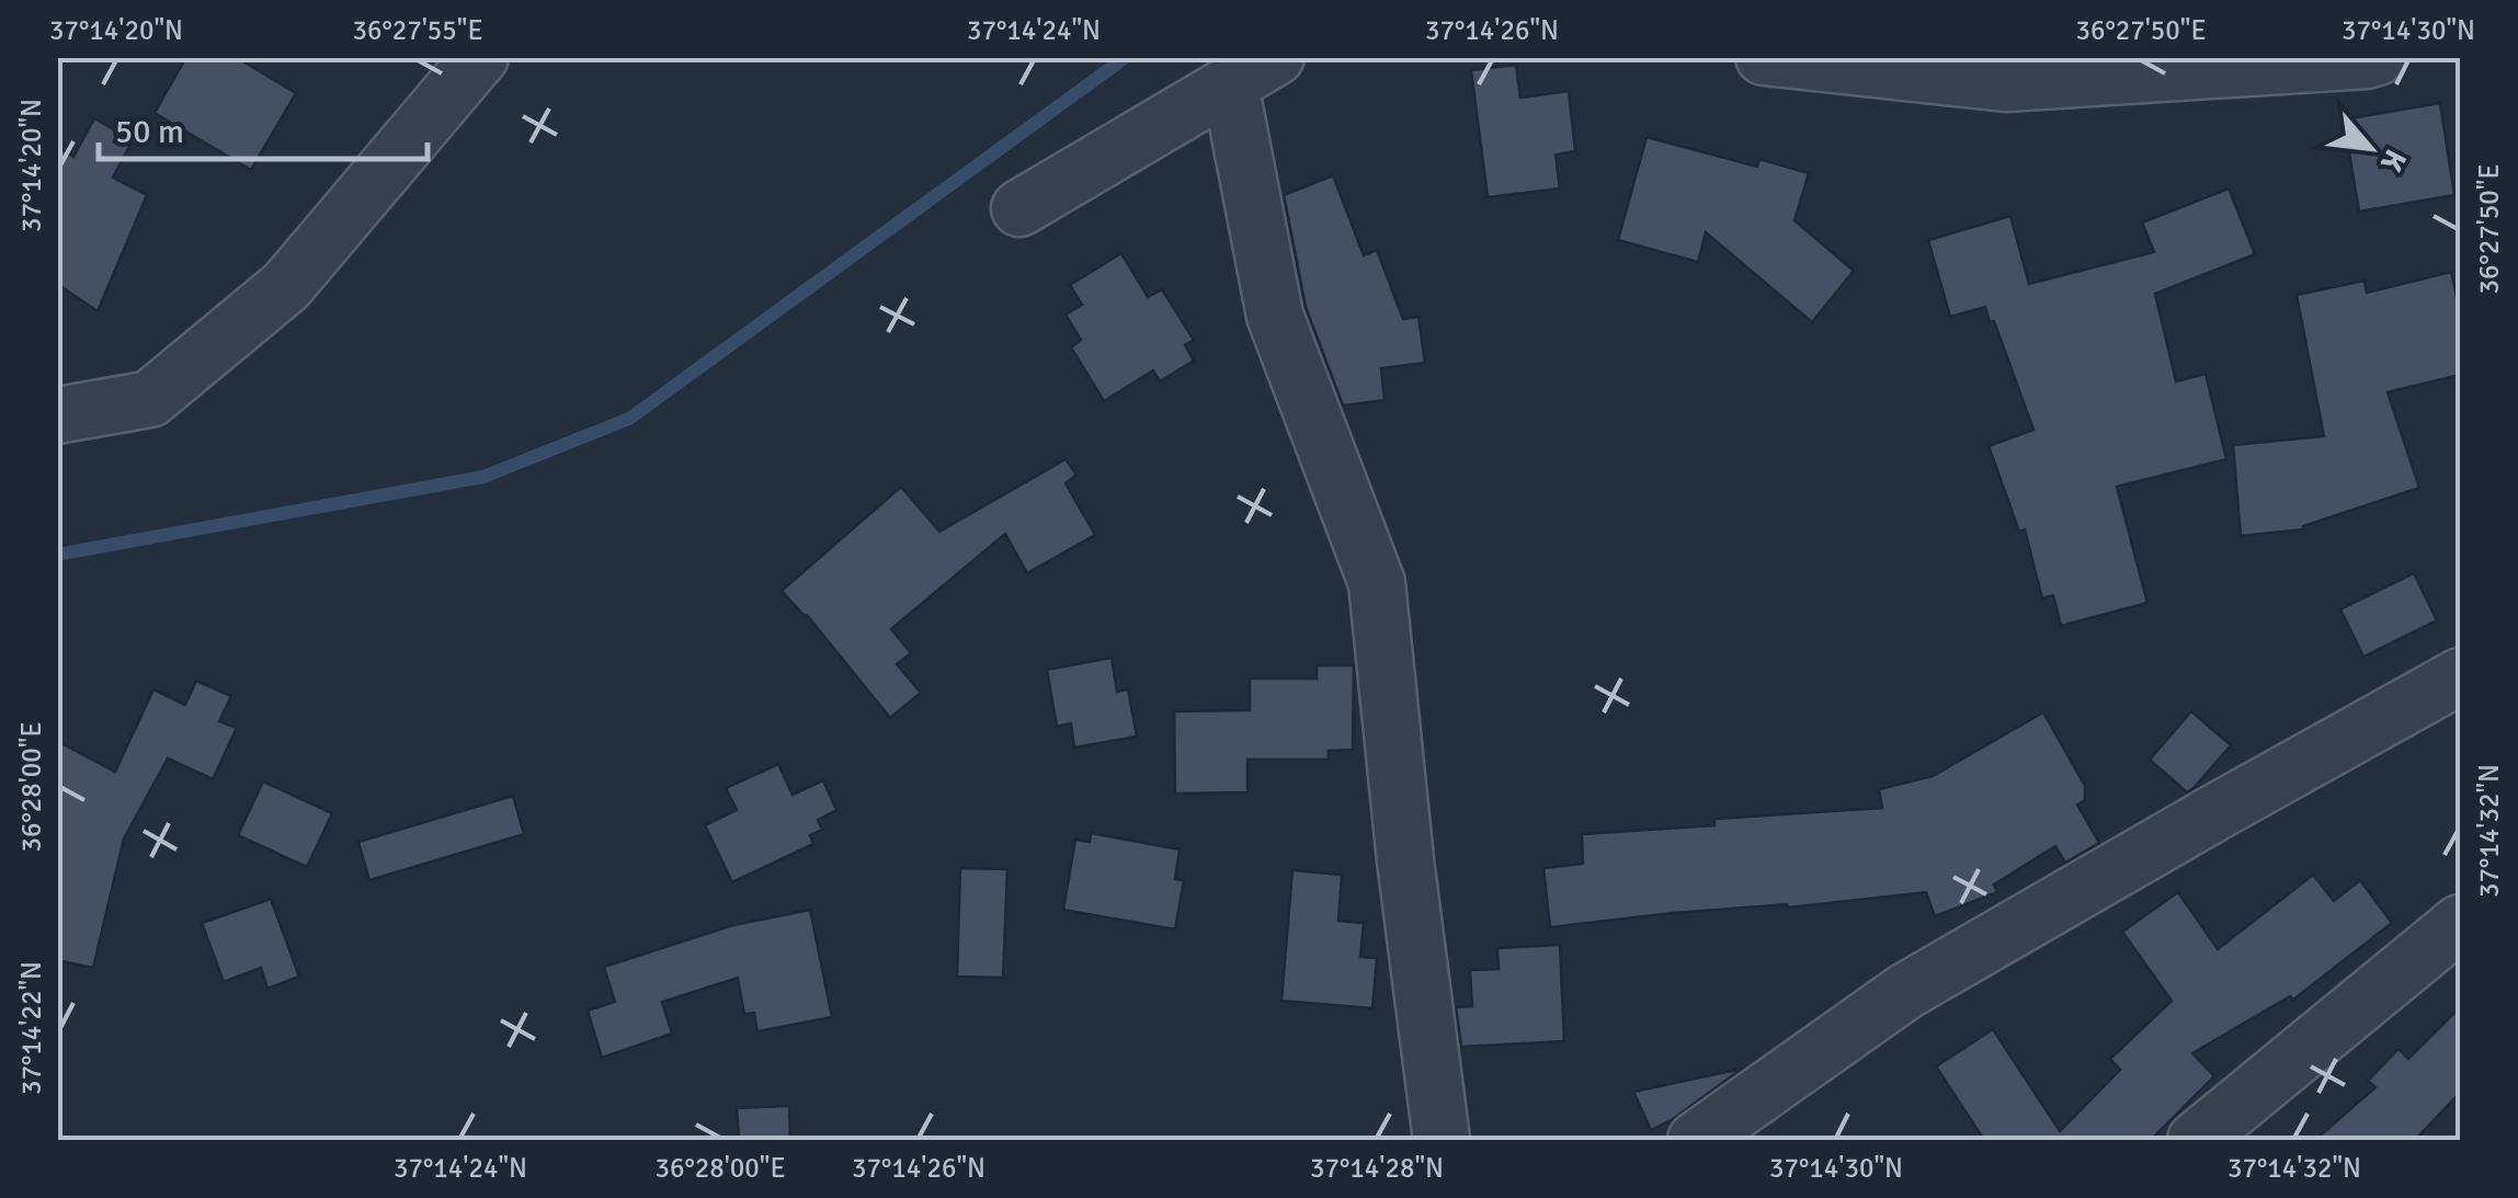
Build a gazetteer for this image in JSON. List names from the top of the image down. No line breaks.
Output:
{"scale_bar":"50 m","north":"bottom right","coordinates":["37°14'20\"N","36°27'55\"E","37°14'24\"N","37°14'26\"N","36°27'50\"E","37°14'30\"N","36°28'00\"E","37°14'32\"N","37°14'22\"N","37°14'28\"N"]}
